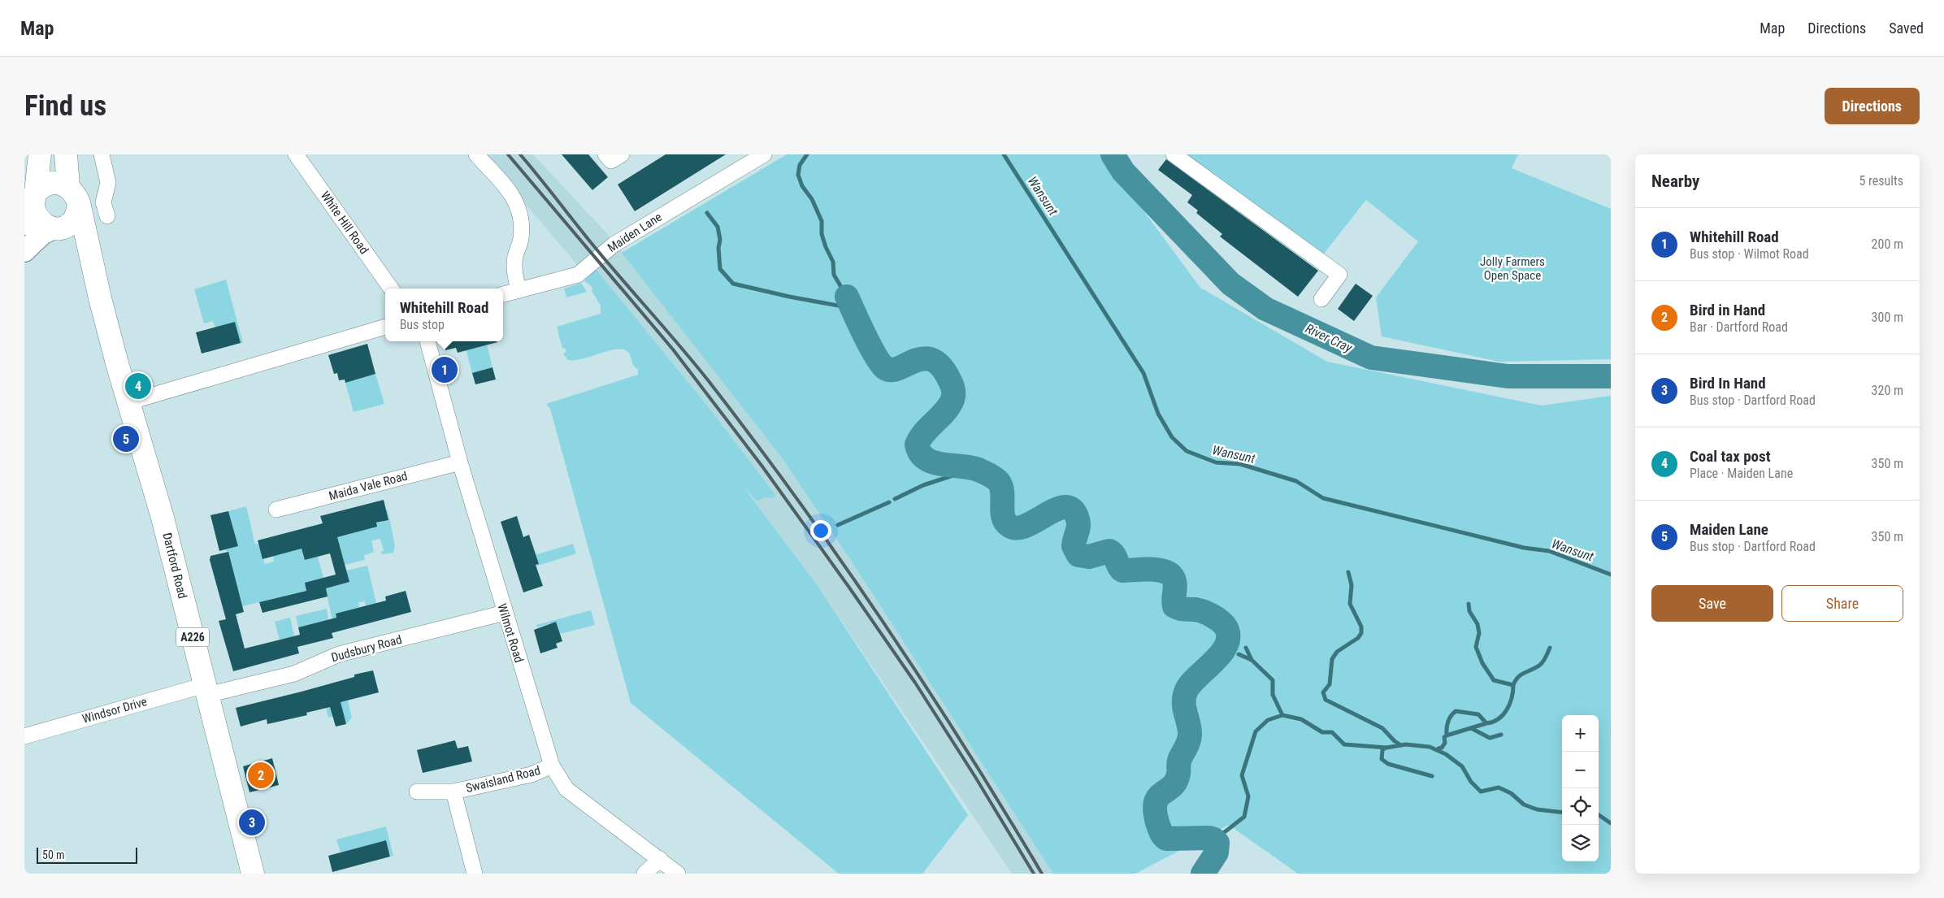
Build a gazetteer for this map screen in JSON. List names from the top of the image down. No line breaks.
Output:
{"streets":{"main road":["Dartford Road","A226"],"street":["White Hill Road","Maiden Lane","Maida Vale Road","Wilmot Road","Dudsbury Road","Windsor Drive","Swaisland Road"]},"crossings":[["Maida Vale Road","Wilmot Road"],["Dartford Road","Dudsbury Road"],["Dartford Road","Windsor Drive"],["Wilmot Road","Dudsbury Road"],["Wilmot Road","Swaisland Road"],["Dudsbury Road","Windsor Drive"]],"water":["Wansunt","River Cray"],"parks":["Jolly Farmers Open Space"],"scale_bar":"50 m","page":{"header":"Map","nav":["Map","Directions","Saved"],"buttons":["Directions",["Save","Share"]],"title":"Find us","heading":["Nearby","5 results"],"list":[{"mark":"1","name":"Whitehill Road","note":"Bus stop · Wilmot Road","value":"200 m"},{"mark":"2","name":"Bird in Hand","note":"Bar · Dartford Road","value":"300 m"},{"mark":"3","name":"Bird In Hand","note":"Bus stop · Dartford Road","value":"320 m"},{"mark":"4","name":"Coal tax post","note":"Place · Maiden Lane","value":"350 m"},{"mark":"5","name":"Maiden Lane","note":"Bus stop · Dartford Road","value":"350 m"}],"popup":["Whitehill Road","Bus stop"],"pins":["1","4","5","2","3"],"map_buttons":["+","−"],"scale":"50 m"}}
